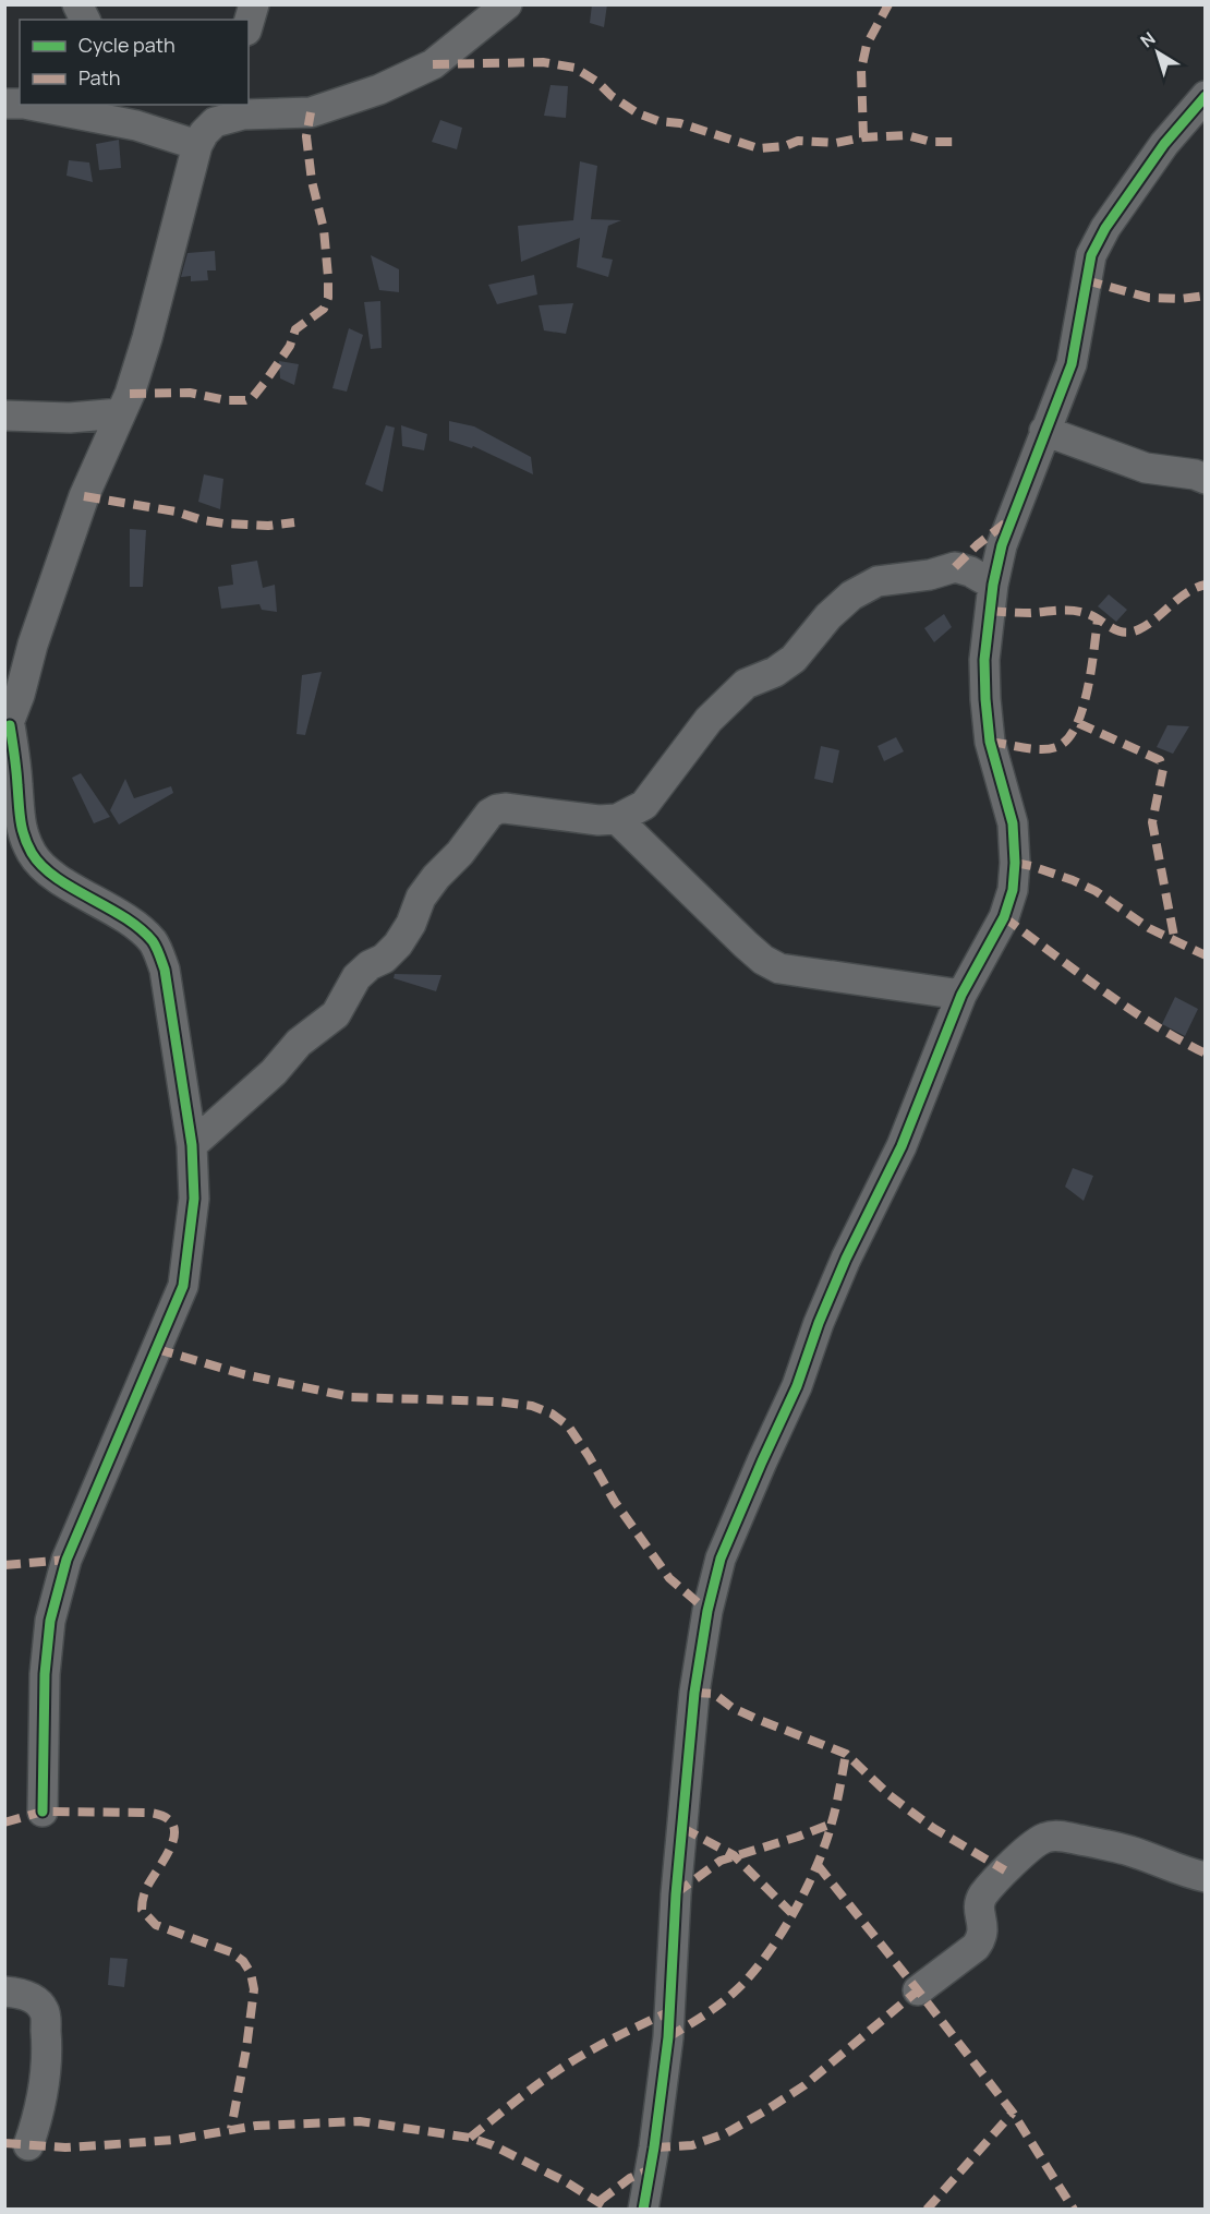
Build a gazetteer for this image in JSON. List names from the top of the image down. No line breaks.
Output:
{"legend":["Cycle path","Path"],"north":"top left"}
